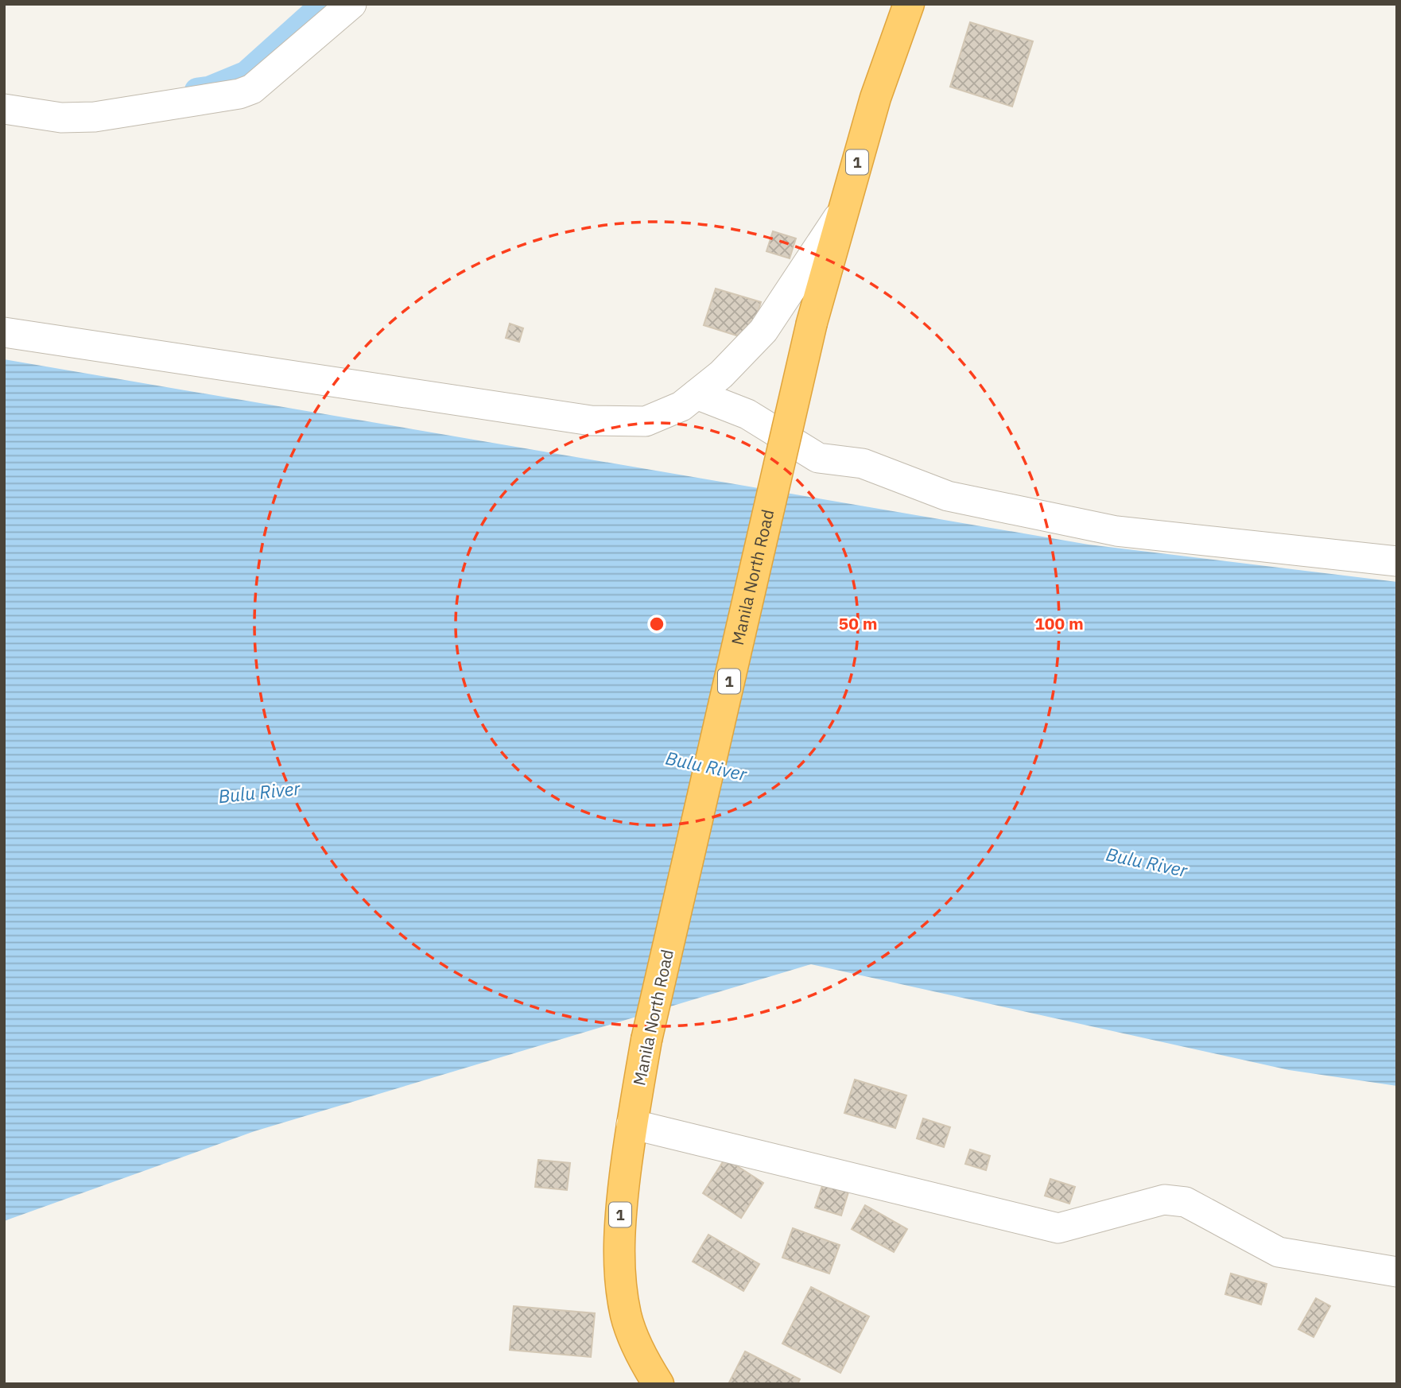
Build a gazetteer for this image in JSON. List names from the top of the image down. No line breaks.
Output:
{"streets":{"highway":["1","Manila North Road"]},"water":["Bulu River"],"rings":["50 m","100 m"]}
